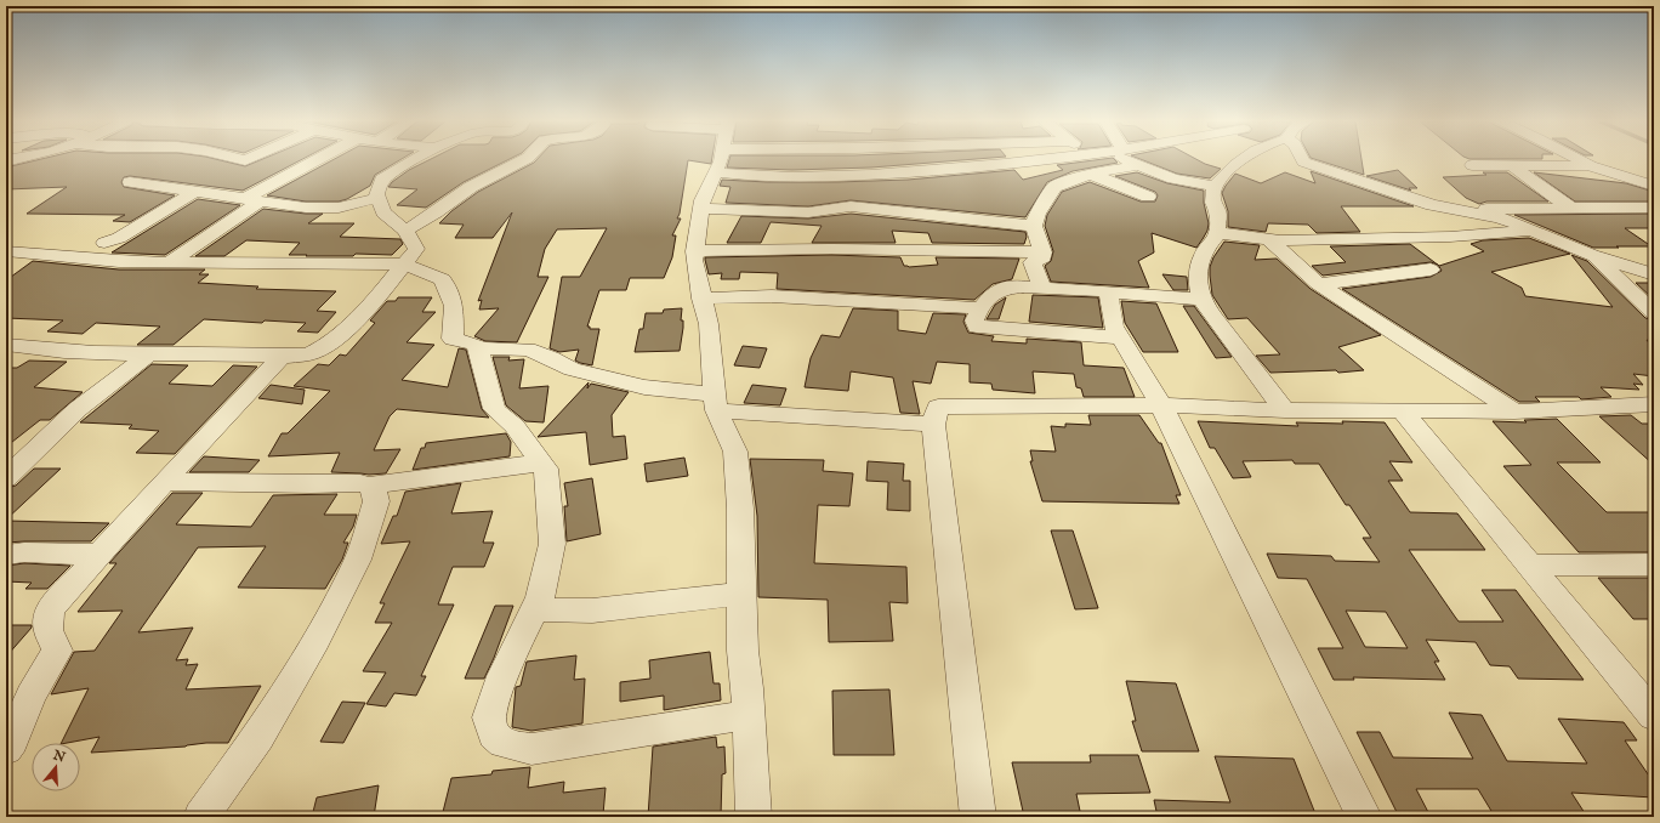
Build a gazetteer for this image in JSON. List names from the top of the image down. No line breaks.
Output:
{"north":"top"}
